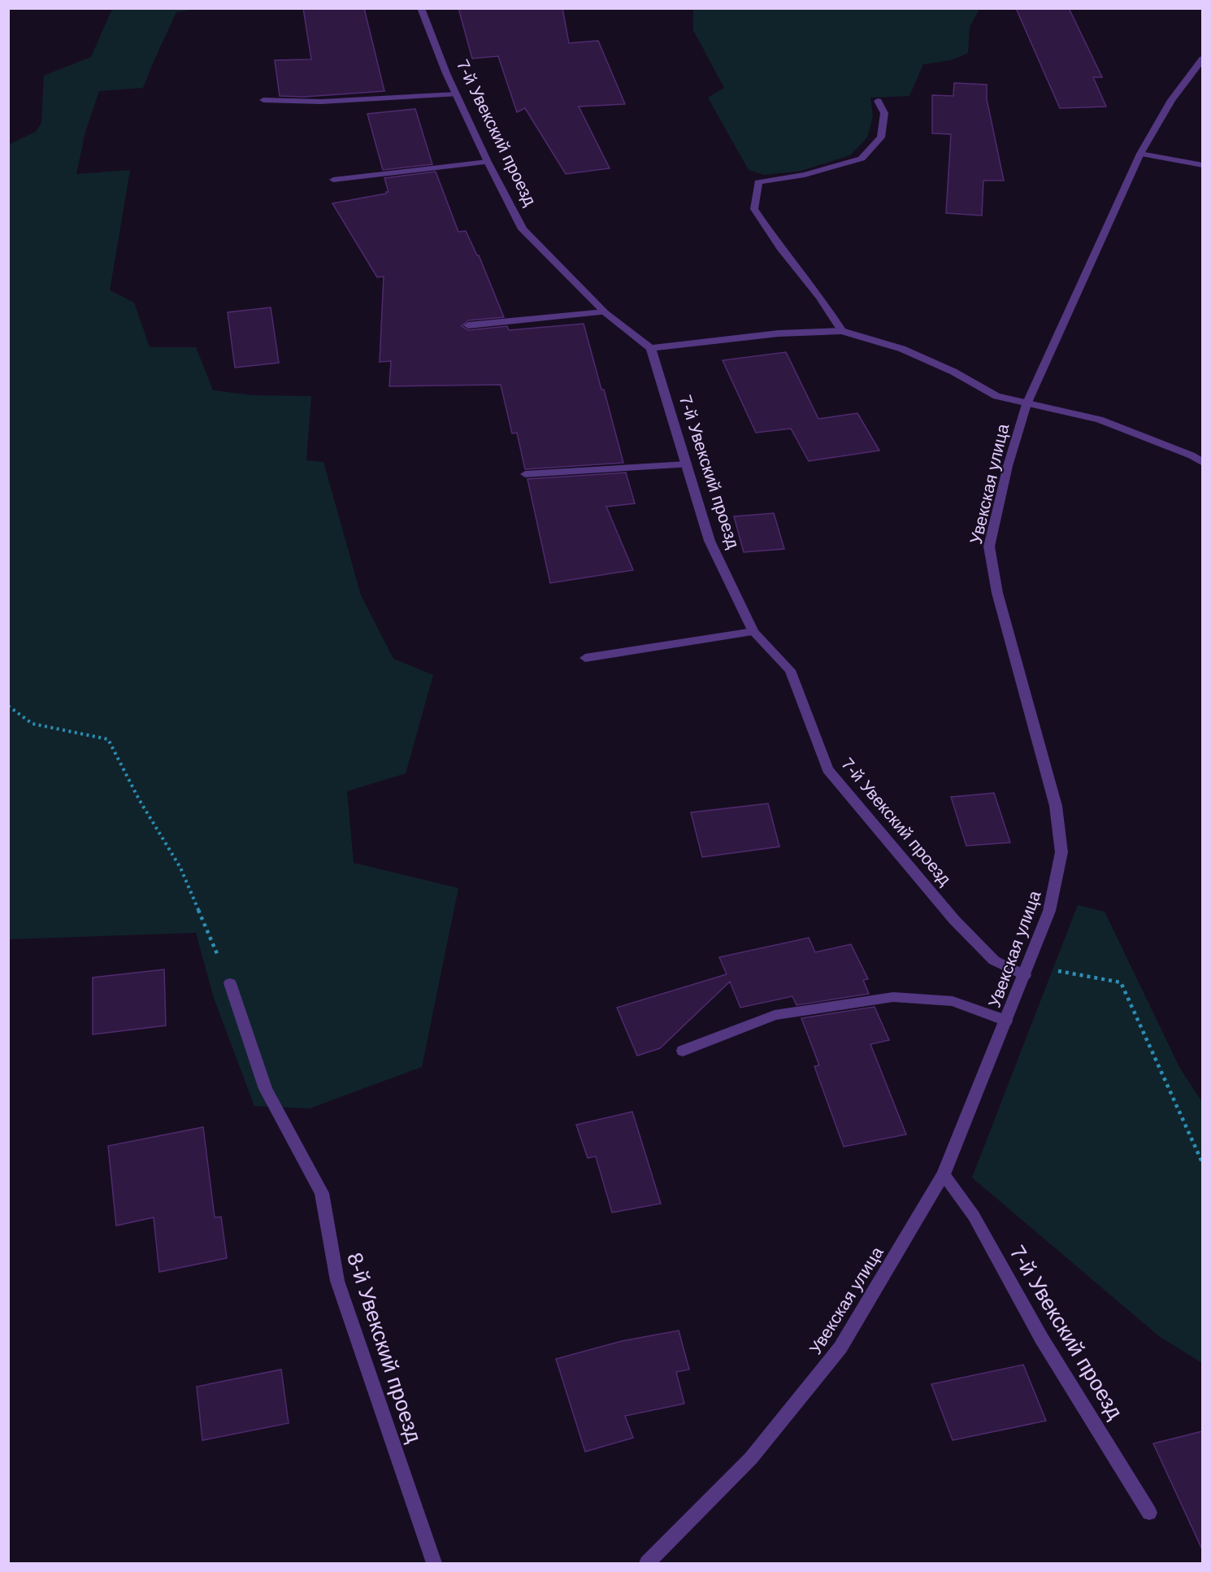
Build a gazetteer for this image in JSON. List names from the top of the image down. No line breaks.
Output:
{"streets":{"street":["7-й Увекский проезд","Увекская улица","8-й Увекский проезд"]},"crossings":[["7-й Увекский проезд","Увекская улица"]]}
